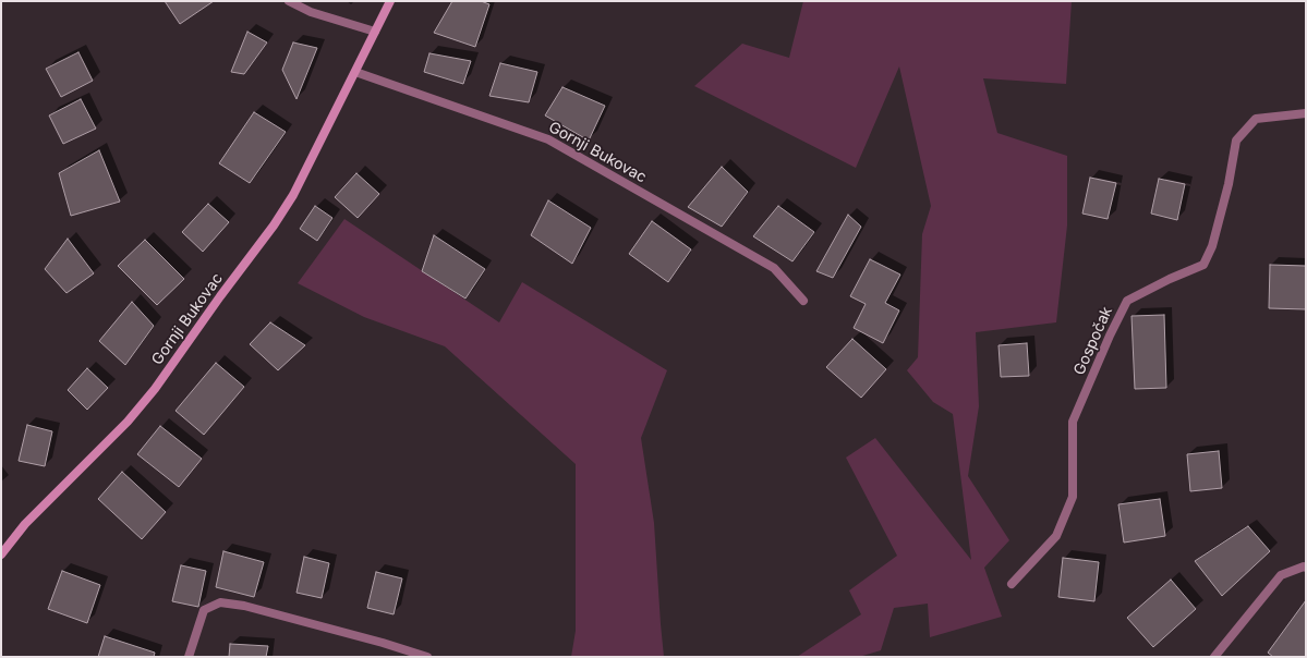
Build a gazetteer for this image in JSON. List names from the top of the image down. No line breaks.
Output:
{"streets":{"street":["Gornji Bukovac","Gospočak"]}}
